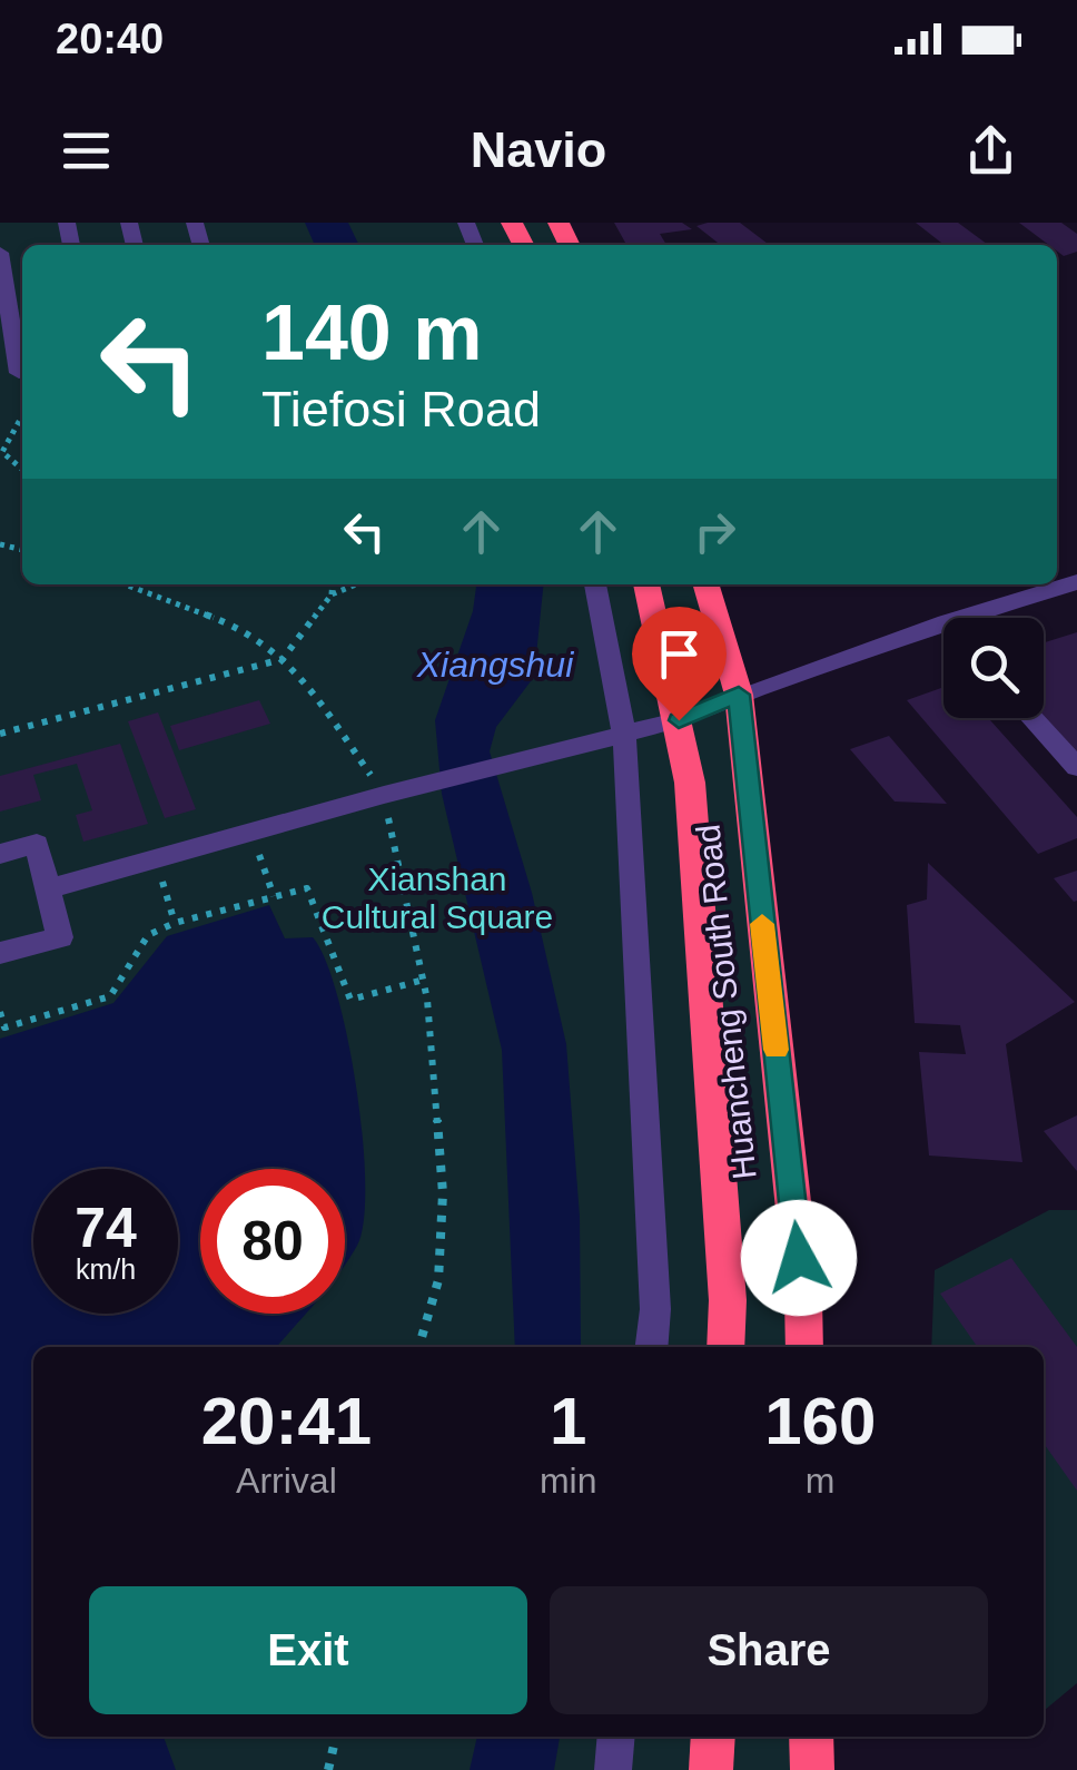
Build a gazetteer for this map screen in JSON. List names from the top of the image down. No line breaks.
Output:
{"streets":{"highway":["Huancheng South Road"]},"water":["Xiangshui"],"parks":["Xianshan Cultural Square"],"page":{"status":"20:40","header":"Navio","turn":["140 m","Tiefosi Road"],"speed":"74 km/h","limit":"80","eta":["20:41","Arrival","1","min","160","m"],"buttons":["Exit","Share"]}}
